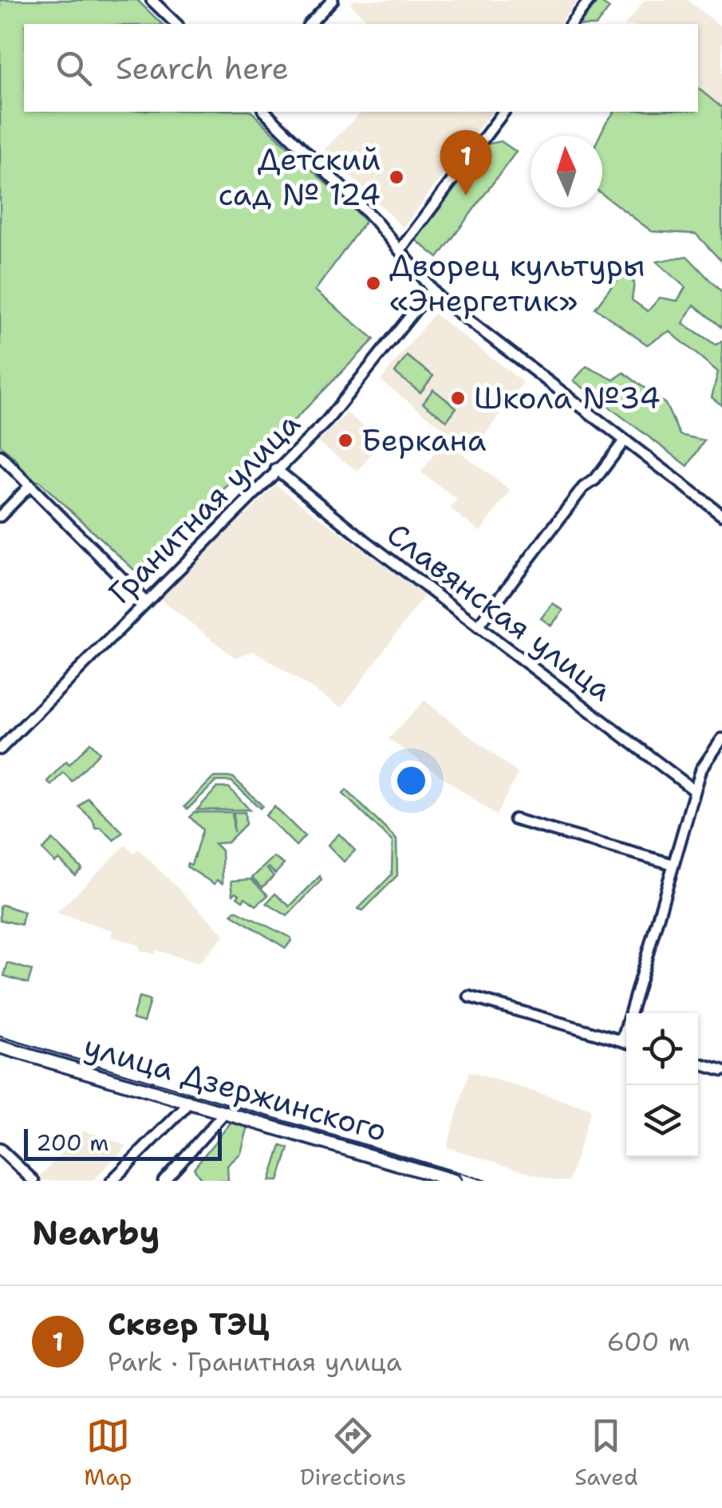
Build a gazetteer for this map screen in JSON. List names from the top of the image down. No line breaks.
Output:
{"streets":{"main road":["улица Дзержинского"],"street":["Гранитная улица","Славянская улица"]},"crossings":[["Гранитная улица","Славянская улица"]],"places":["Детский сад № 124","Дворец культуры «Энергетик»","Школа №34","Беркана"],"scale_bar":"200 m","north":"top","page":{"search":"Search here","pins":"1","scale":"200 m","heading":"Nearby","list":[{"mark":"1","name":"Сквер ТЭЦ","note":"Park · Гранитная улица","value":"600 m"}],"nav":["Map","Directions","Saved"]}}
